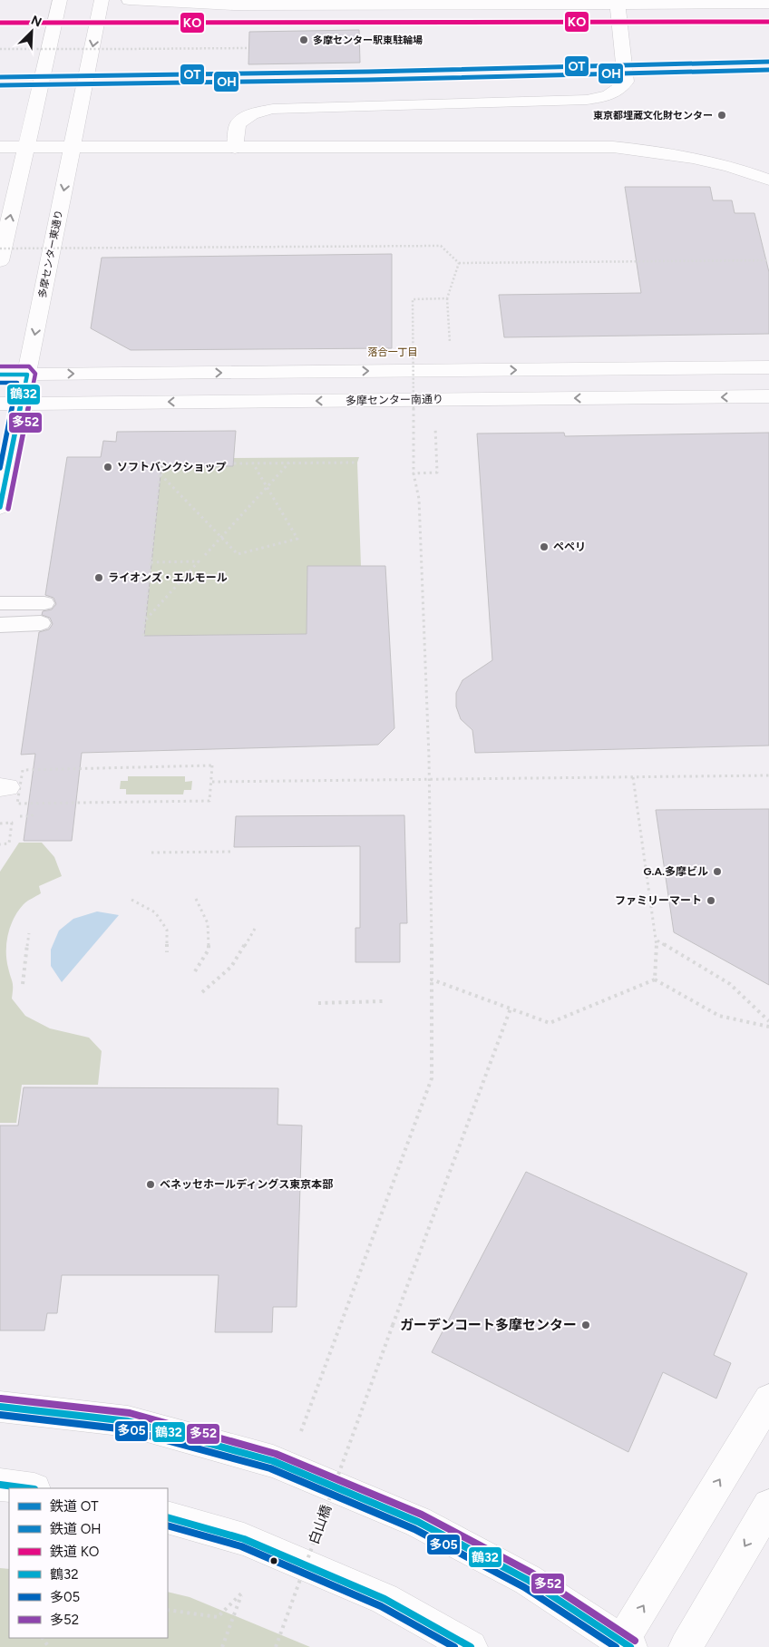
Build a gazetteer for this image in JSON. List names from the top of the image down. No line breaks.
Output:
{"streets":{"street":["多摩センター東通り","多摩センター南通り"],"path":["白山橋"]},"crossings":[["多摩センター東通り","多摩センター南通り"]],"districts":["落合一丁目"],"places":["多摩センター駅東駐輪場","東京都埋蔵文化財センター","ソフトバンクショップ","ペペリ","ライオンズ・エルモール","G.A.多摩ビル","ファミリーマート","ベネッセホールディングス東京本部","ガーデンコート多摩センター"],"lines":["rail line KO","rail line OT","rail line OH","transit line 多52","transit line 鶴32","transit line 多05"],"legend":["鉄道 OT","鉄道 OH","鉄道 KO","鶴32","多05","多52"],"north":"top right"}
